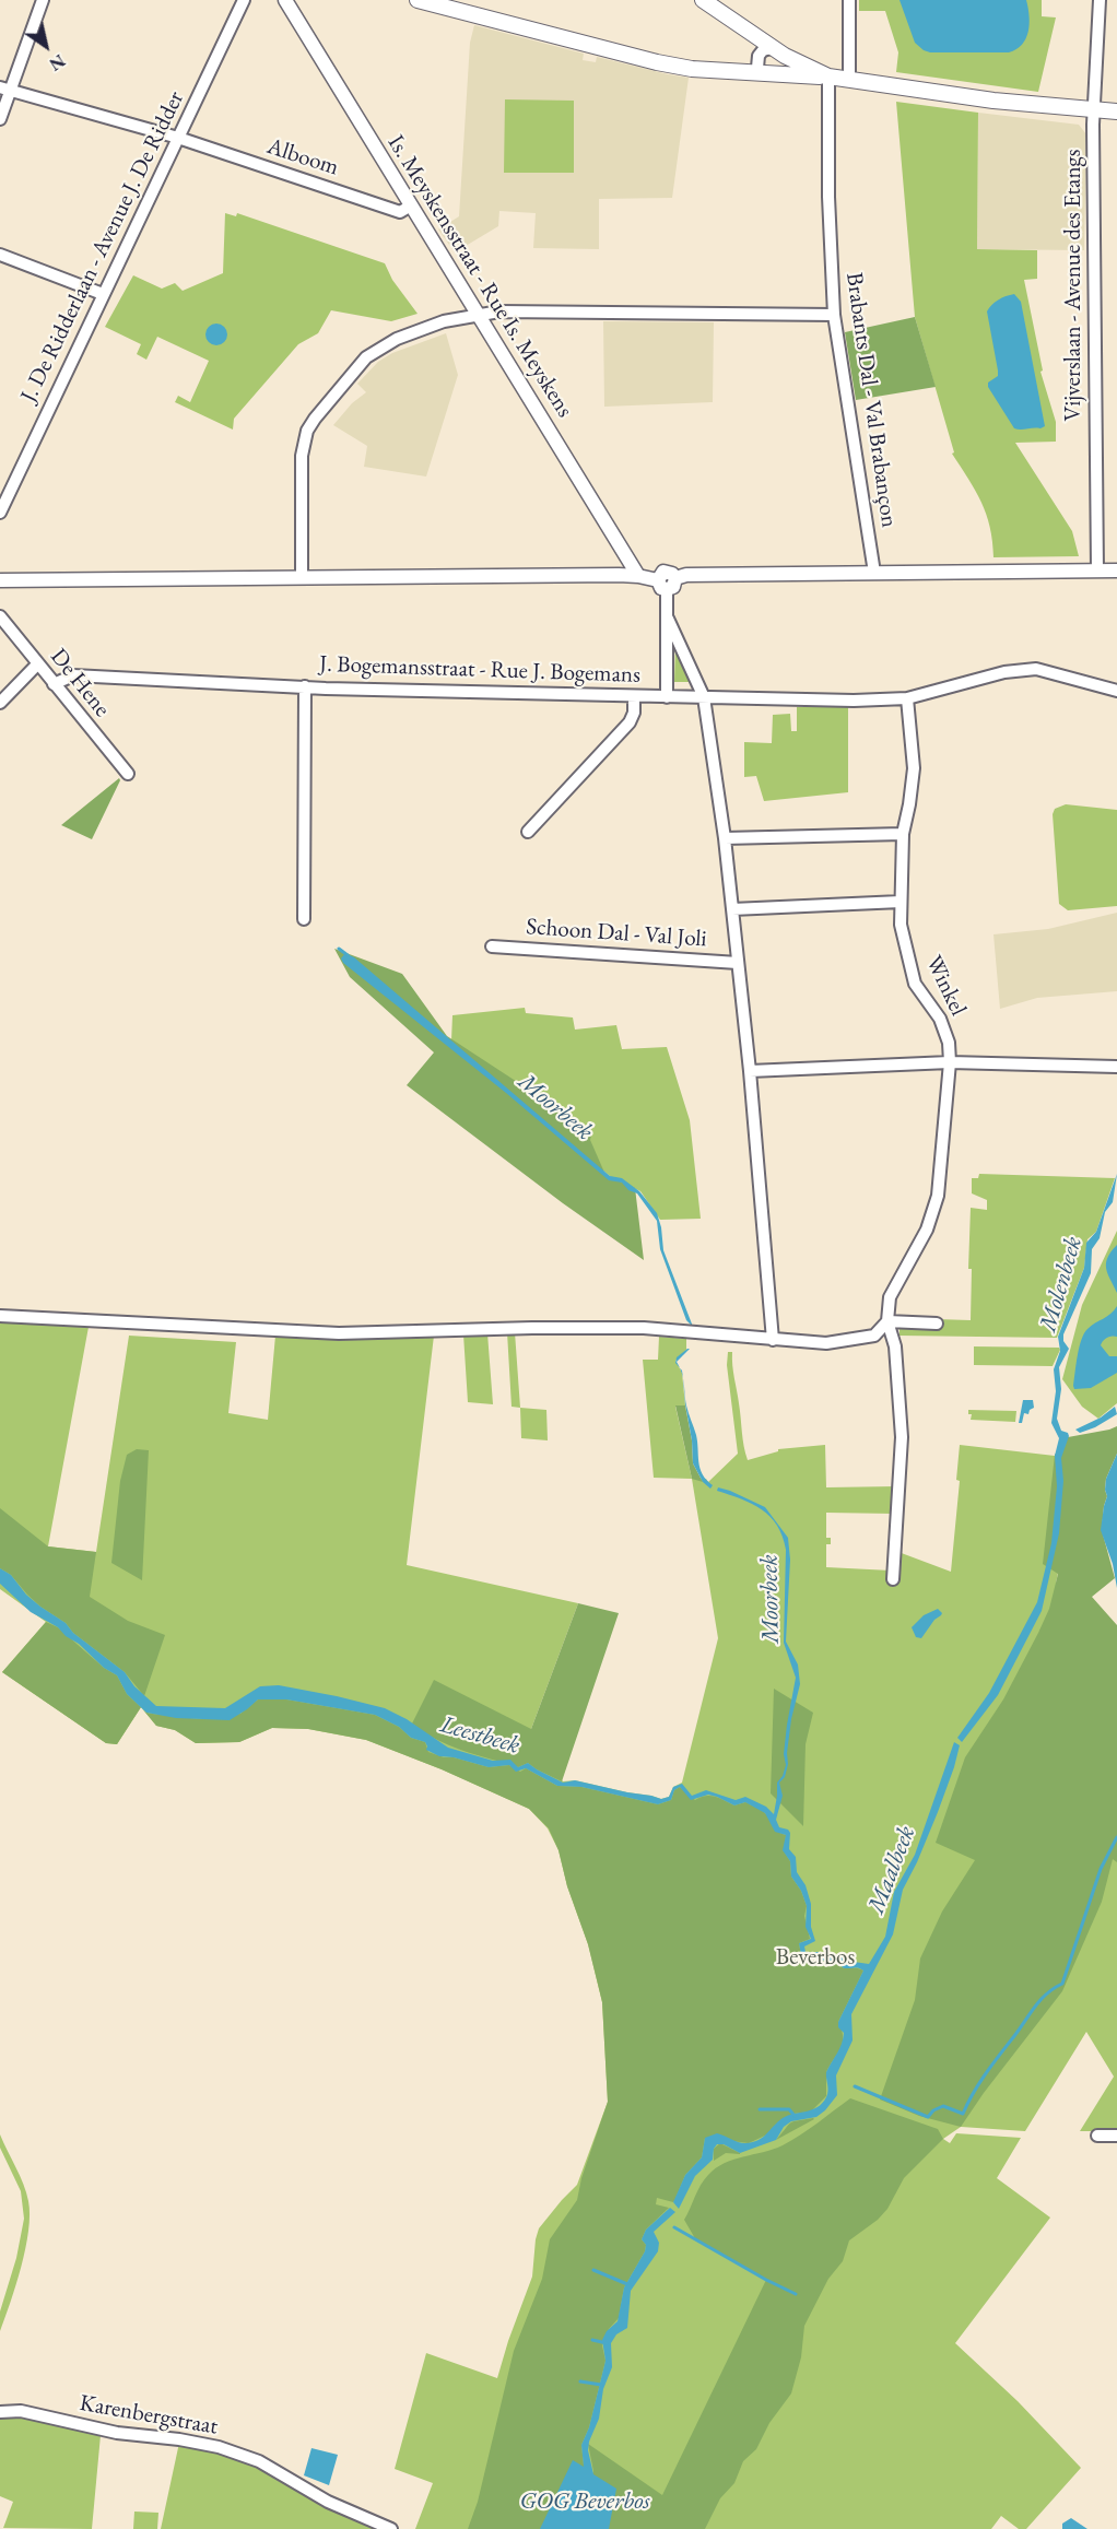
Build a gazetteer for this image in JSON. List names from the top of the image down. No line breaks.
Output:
{"streets":{"street":["Alboom","J. De Ridderlaan - Avenue J. De Ridder","Is. Meyskensstraat - Rue Is. Meyskens","Vijverslaan - Avenue des Etangs","Brabants Dal - Val Brabançon","J. Bogemansstraat - Rue J. Bogemans","De Hene","Schoon Dal - Val Joli","Winkel","Karenbergstraat"]},"crossings":[["Alboom","J. De Ridderlaan - Avenue J. De Ridder"],["Alboom","Is. Meyskensstraat - Rue Is. Meyskens"],["J. Bogemansstraat - Rue J. Bogemans","De Hene"],["J. Bogemansstraat - Rue J. Bogemans","Winkel"]],"water":["Moorbeek","Molenbeek","Leestbeek","Maalbeek","GOG Beverbos"],"parks":["Beverbos"],"north":"bottom right"}
